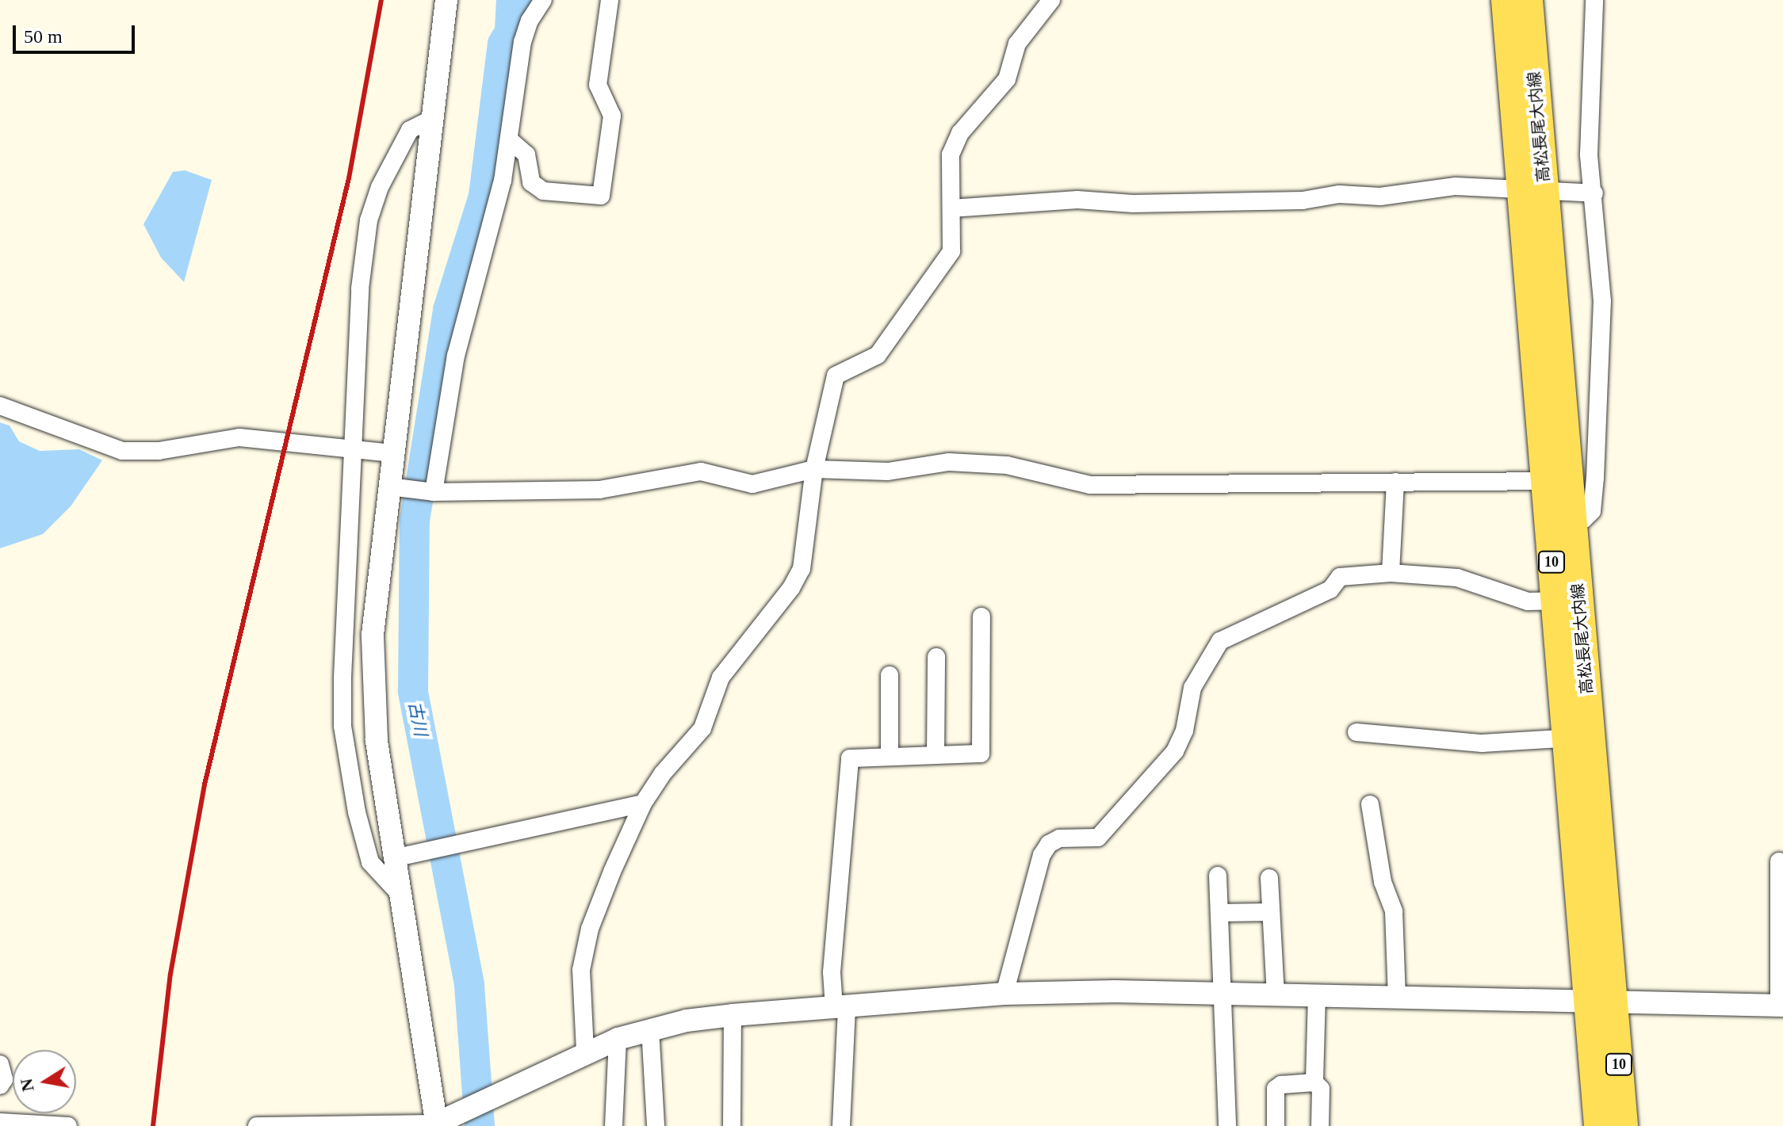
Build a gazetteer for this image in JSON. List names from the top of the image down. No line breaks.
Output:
{"streets":{"main road":["高松長尾大内線","10"]},"water":["古川"],"scale_bar":"50 m","north":"left"}
